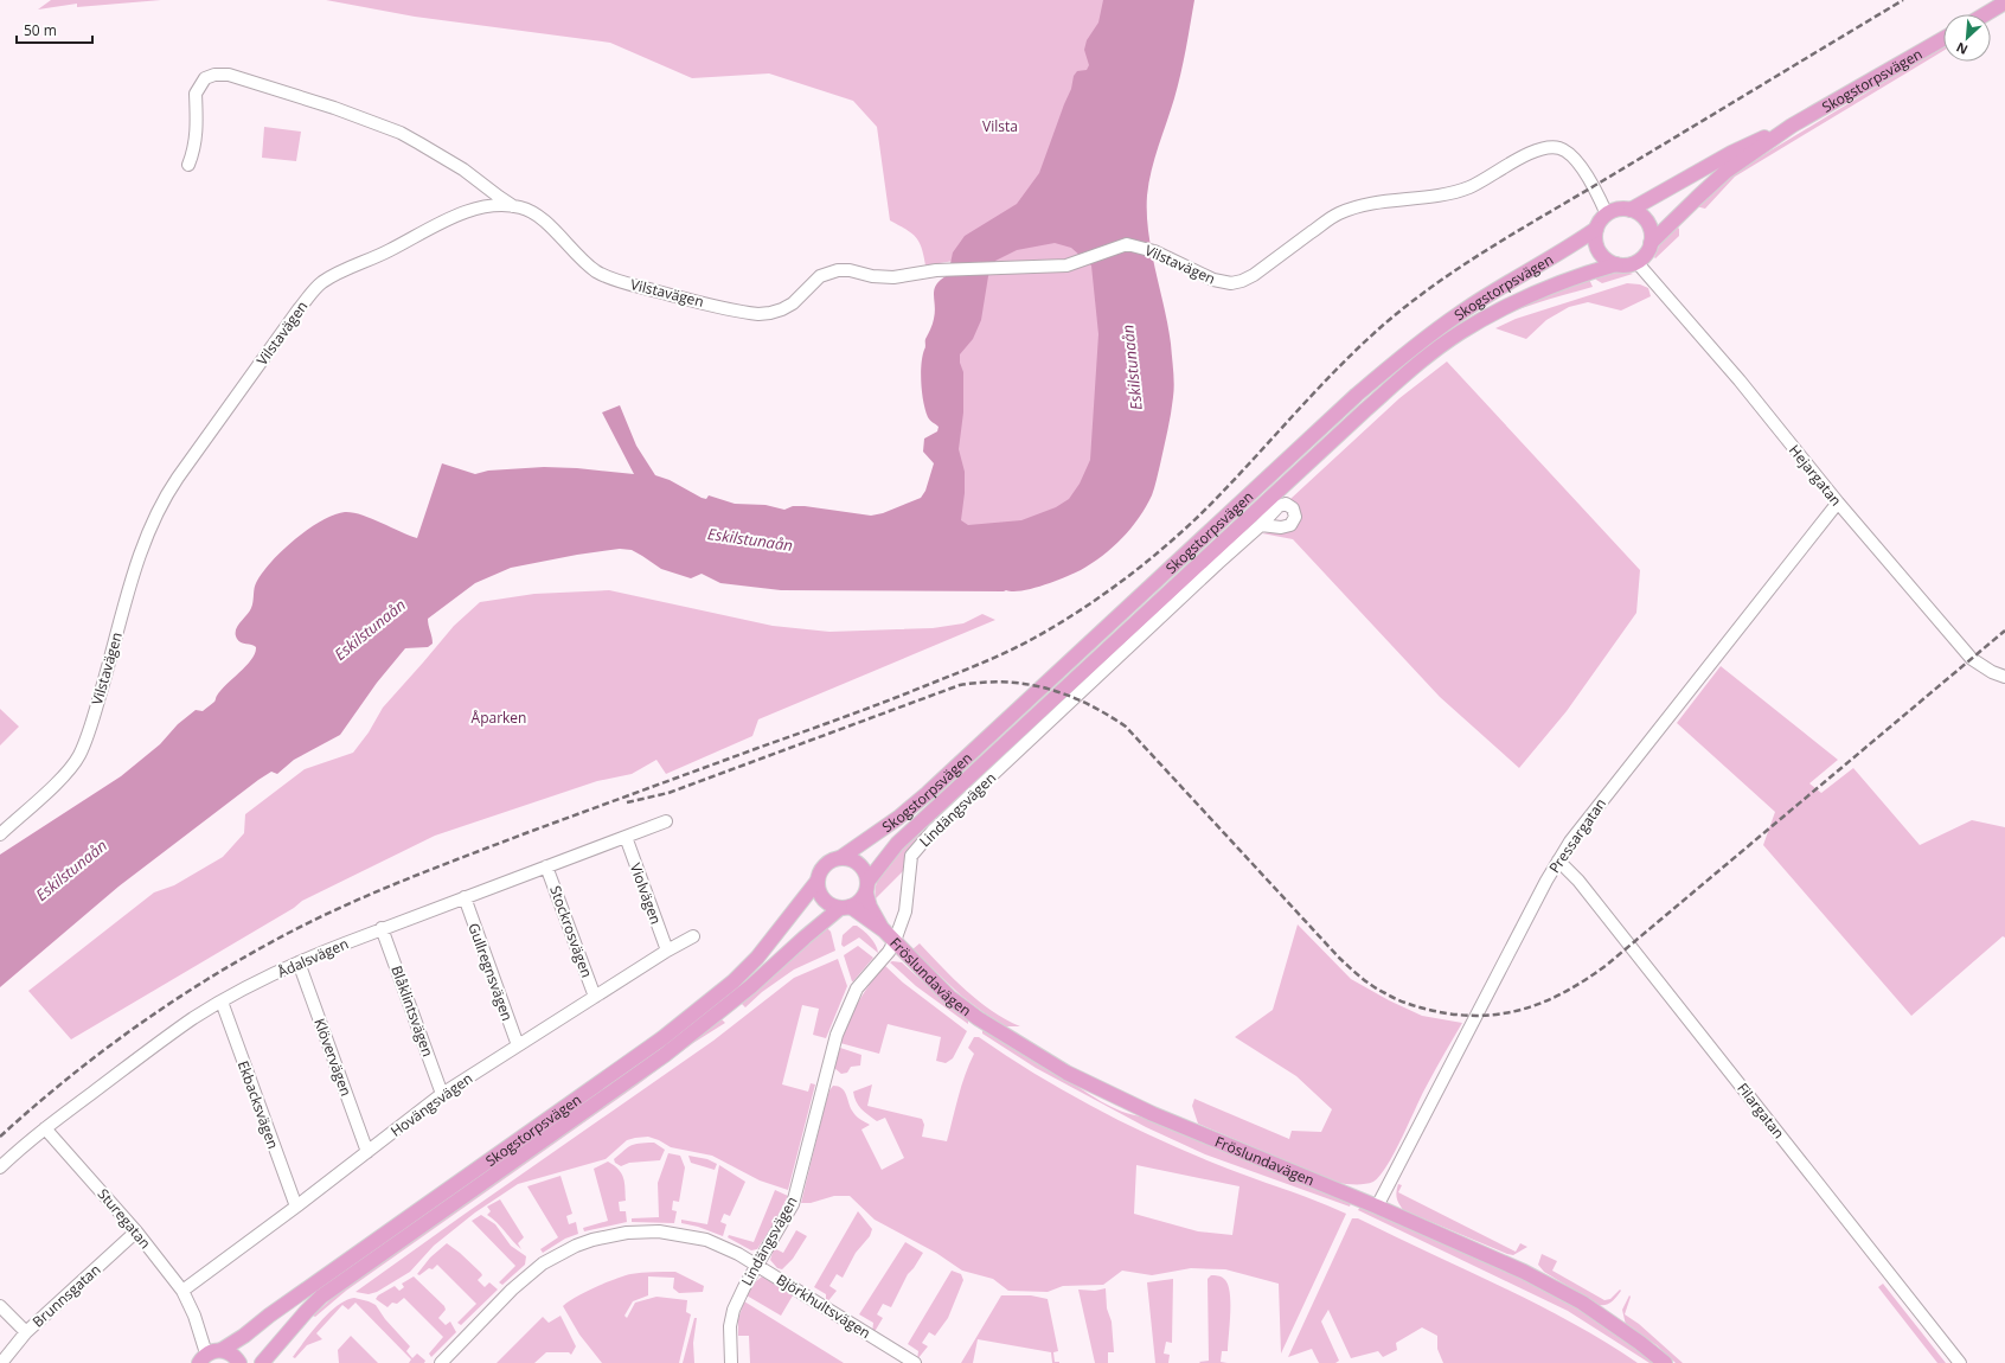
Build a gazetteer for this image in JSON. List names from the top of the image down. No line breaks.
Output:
{"streets":{"main road":["Skogstorpsvägen","Fröslundavägen"],"street":["Vilstavägen","Hejargatan","Lindängsvägen","Pressargatan","Violvägen","Stockrosvägen","Ådalsvägen","Gullregnsvägen","Blåklintsvägen","Klövervägen","Ekbacksvägen","Hovängsvägen","Filargatan","Sturegatan","Brunnsgatan","Björkhultsvägen"]},"crossings":[["Skogstorpsvägen","Vilstavägen"],["Skogstorpsvägen","Hejargatan"],["Skogstorpsvägen","Fröslundavägen"],["Skogstorpsvägen","Sturegatan"],["Vilstavägen","Hejargatan"],["Hejargatan","Pressargatan"],["Lindängsvägen","Fröslundavägen"],["Lindängsvägen","Björkhultsvägen"],["Pressargatan","Fröslundavägen"],["Pressargatan","Filargatan"],["Violvägen","Ådalsvägen"],["Violvägen","Hovängsvägen"],["Stockrosvägen","Ådalsvägen"],["Stockrosvägen","Hovängsvägen"],["Ådalsvägen","Gullregnsvägen"],["Ådalsvägen","Blåklintsvägen"],["Ådalsvägen","Klövervägen"],["Ådalsvägen","Ekbacksvägen"],["Ådalsvägen","Sturegatan"],["Gullregnsvägen","Hovängsvägen"],["Blåklintsvägen","Hovängsvägen"],["Klövervägen","Hovängsvägen"],["Ekbacksvägen","Hovängsvägen"],["Hovängsvägen","Sturegatan"],["Sturegatan","Brunnsgatan"]],"water":["Eskilstunaån"],"parks":["Vilsta","Åparken"],"scale_bar":"50 m","north":"bottom left"}
